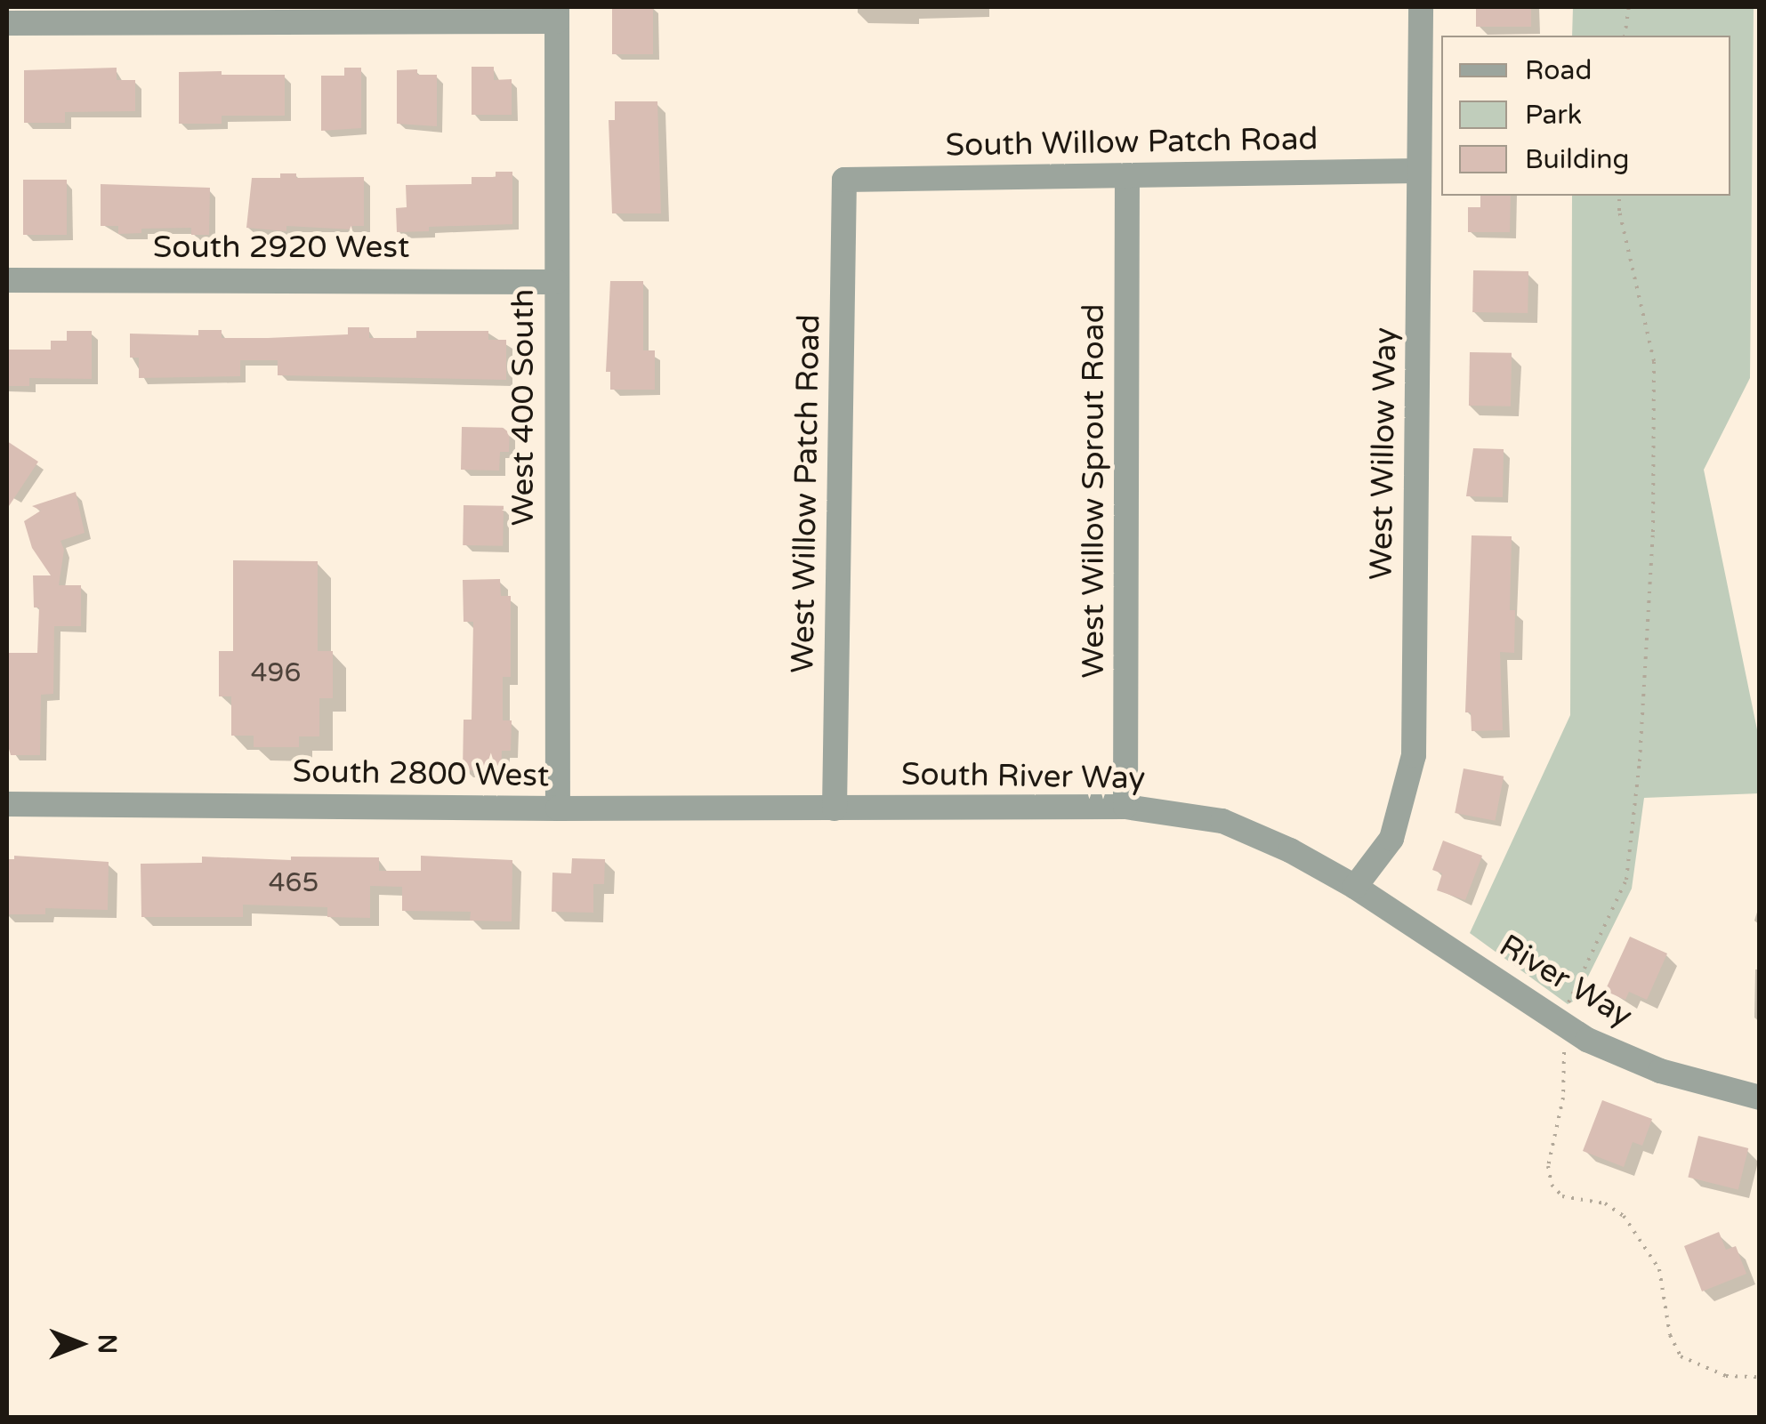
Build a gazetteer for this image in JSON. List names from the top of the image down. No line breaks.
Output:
{"streets":{"street":["South Willow Patch Road","South 2920 West","West 400 South","West Willow Way","West Willow Sprout Road","West Willow Patch Road","South 2800 West","South River Way","River Way"]},"crossings":[["South Willow Patch Road","West Willow Way"],["South Willow Patch Road","West Willow Sprout Road"],["South Willow Patch Road","West Willow Patch Road"],["South 2920 West","West 400 South"],["West 400 South","South 2800 West"],["West Willow Way","South River Way"],["West Willow Way","River Way"],["West Willow Sprout Road","South River Way"],["West Willow Patch Road","South 2800 West"],["West Willow Patch Road","South River Way"],["South 2800 West","South River Way"],["South River Way","River Way"]],"house_numbers":["496","465"],"legend":["Road","Park","Building"],"north":"right"}
